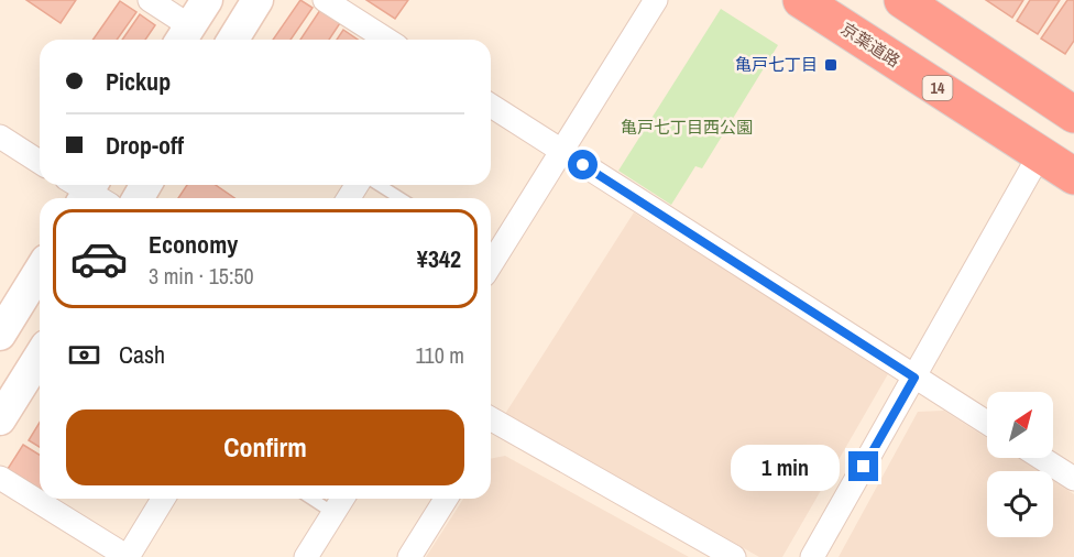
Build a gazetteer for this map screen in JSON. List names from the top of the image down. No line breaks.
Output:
{"streets":{"highway":["京葉道路","14"]},"parks":["亀戸七丁目西公園"],"places":{"transit":["亀戸七丁目"]},"north":"top right","page":{"banner":["Pickup","Drop-off"],"list":[{"name":"Economy","note":"3 min · 15:50","value":"¥342"}],"pay":["Cash","110 m"],"buttons":"Confirm","bubble":"1 min"}}
